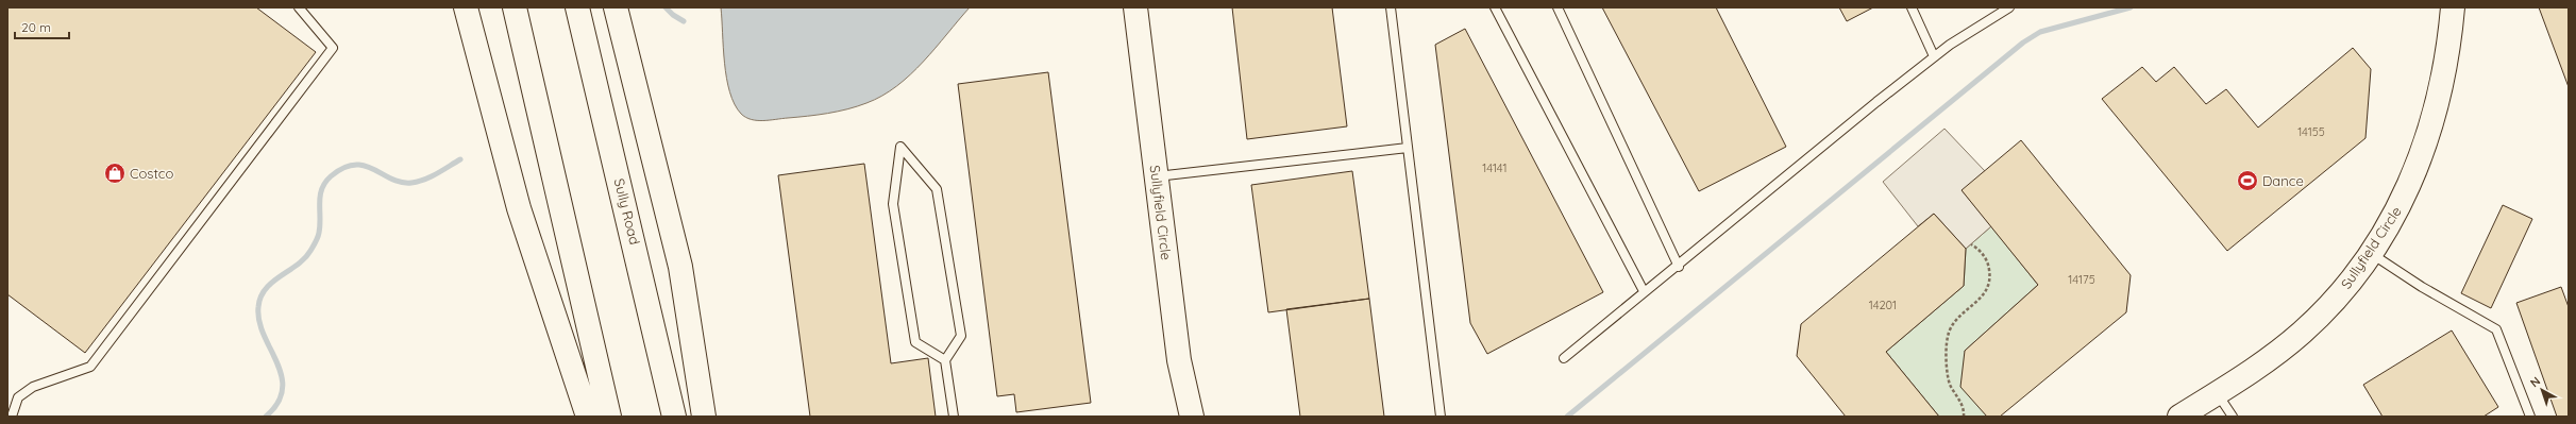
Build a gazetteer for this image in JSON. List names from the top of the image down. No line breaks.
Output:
{"streets":{"main road":["Sully Road","Sullyfield Circle"]},"places":{"shop":["Costco"],"sports":["Dance"]},"house_numbers":["14155","14141","14175","14201"],"scale_bar":"20 m","north":"top left"}
